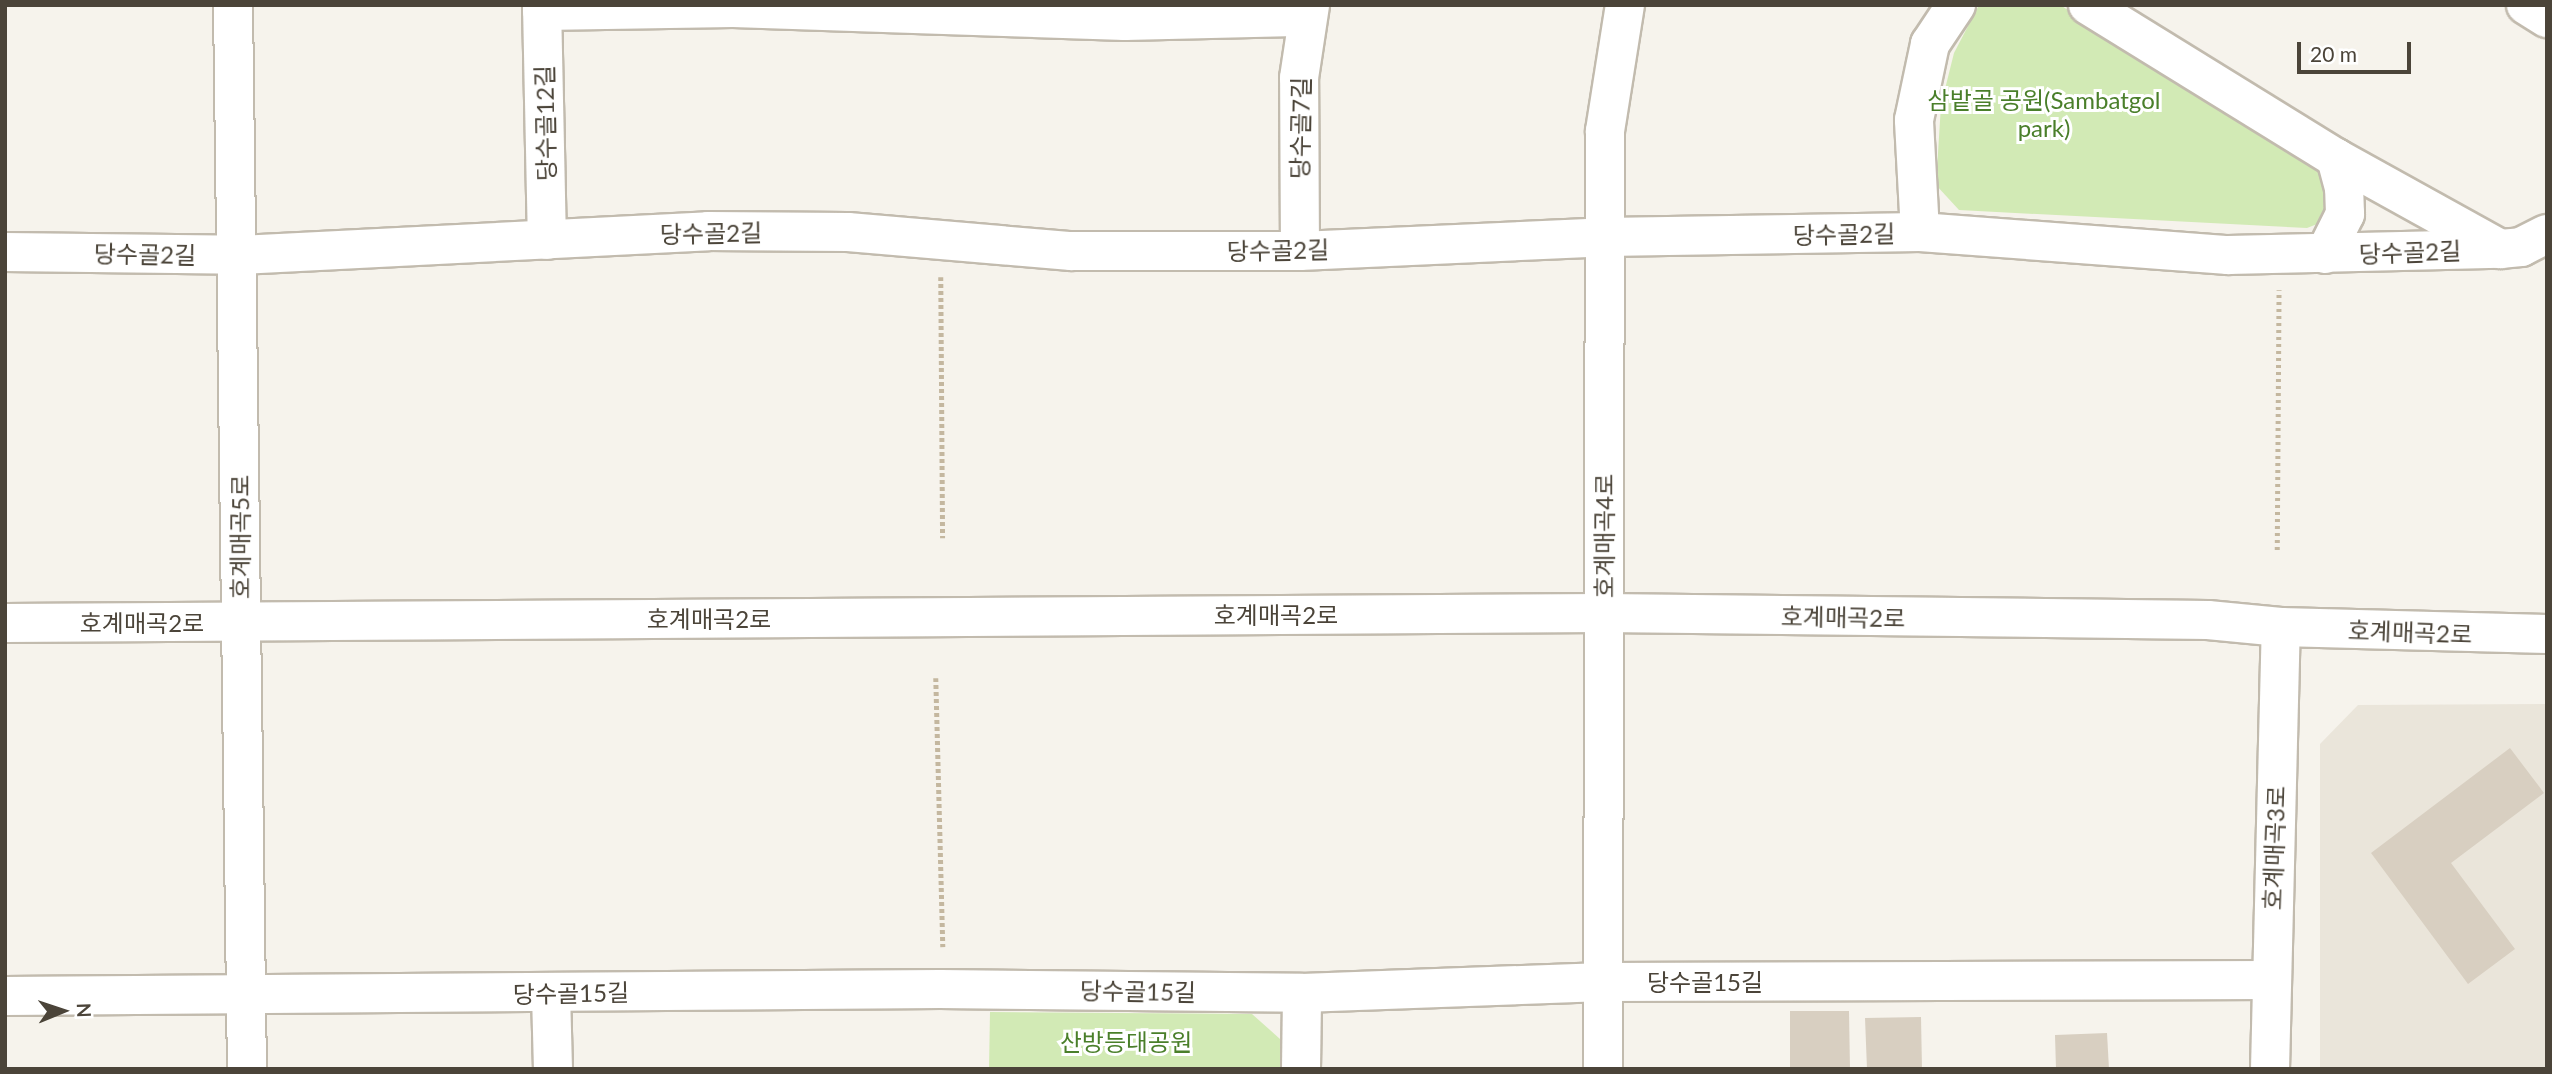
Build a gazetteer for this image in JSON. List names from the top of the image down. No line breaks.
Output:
{"streets":{"street":["당수골12길","당수골7길","당수골2길","호계매곡4로","호계매곡5로","호계매곡2로","호계매곡3로","당수골15길"]},"crossings":[["당수골12길","당수골2길"],["당수골7길","당수골2길"],["당수골2길","호계매곡4로"],["당수골2길","호계매곡5로"],["호계매곡4로","호계매곡2로"],["호계매곡4로","당수골15길"],["호계매곡5로","호계매곡2로"],["호계매곡5로","당수골15길"],["호계매곡2로","호계매곡3로"],["호계매곡3로","당수골15길"]],"parks":["삼밭골 공원(Sambatgol park)","산방등대공원"],"scale_bar":"20 m","north":"right"}
